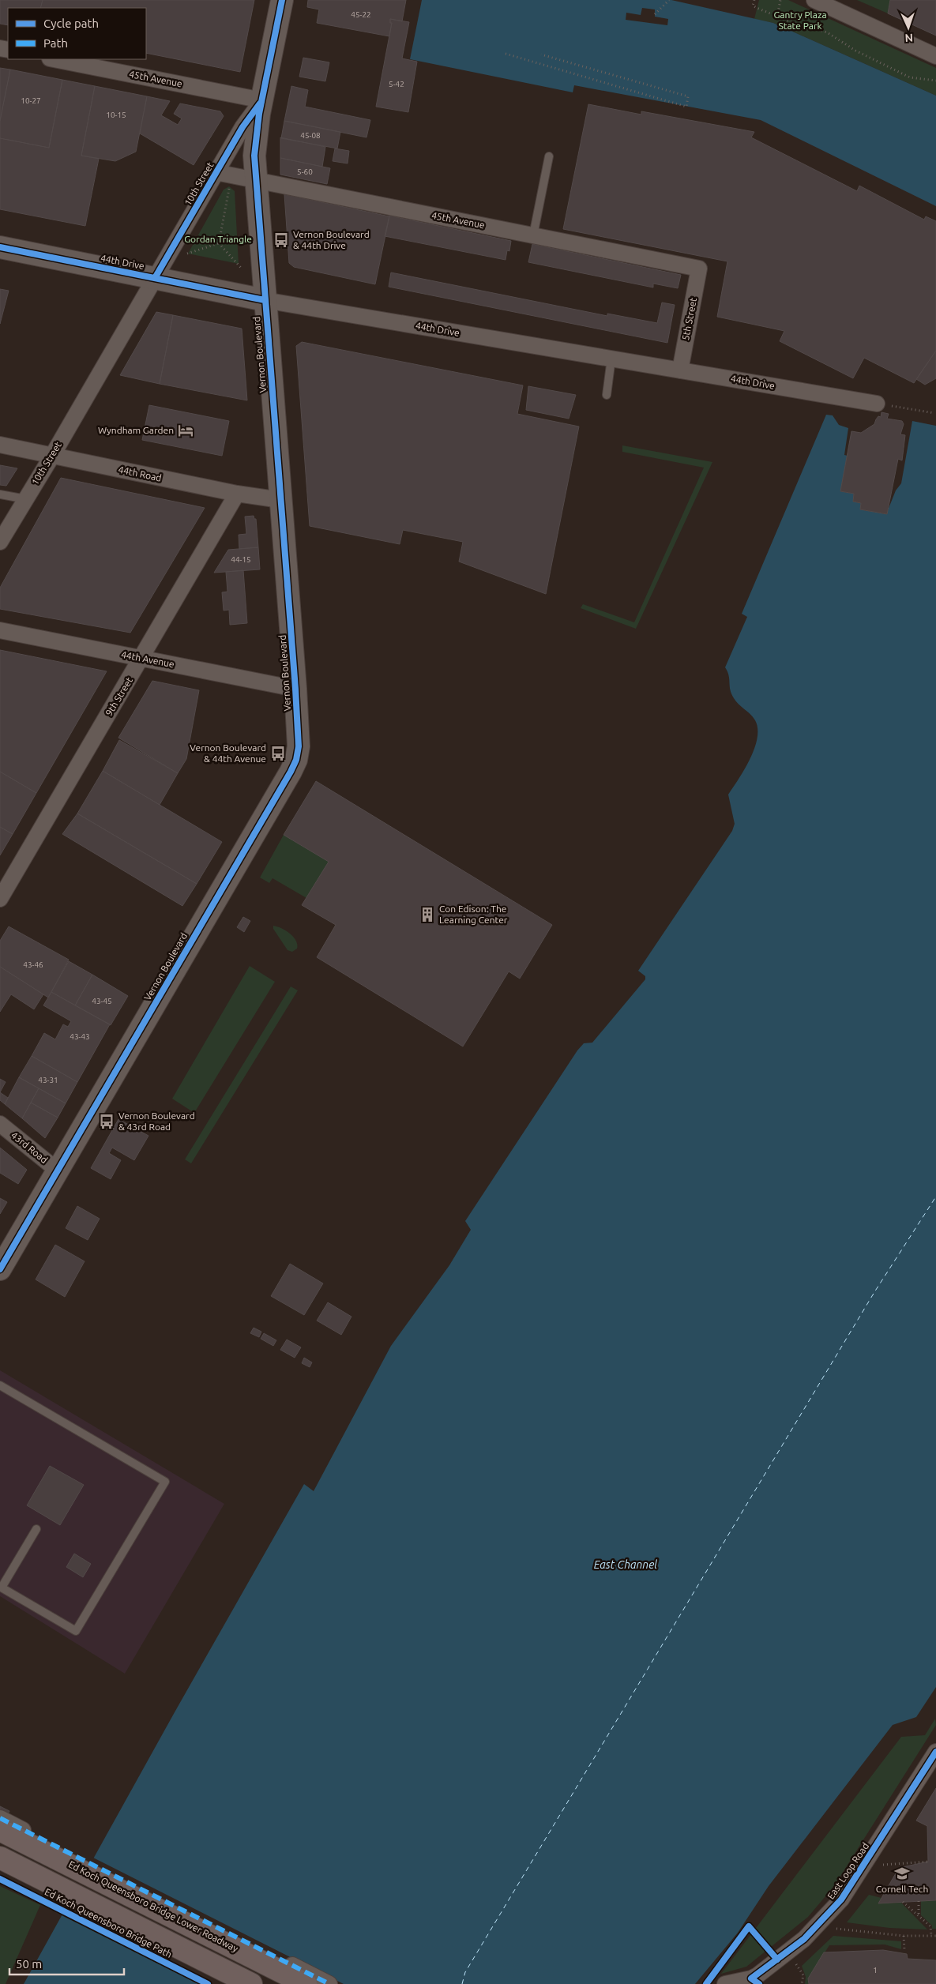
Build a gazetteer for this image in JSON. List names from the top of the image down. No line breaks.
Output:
{"streets":{"highway":["Ed Koch Queensboro Bridge Lower Roadway"],"main road":["44th Drive","Vernon Boulevard"],"street":["45th Avenue","10th Street","5th Street","44th Road","44th Avenue","9th Street","43rd Road","East Loop Road"],"cycle path":["Ed Koch Queensboro Bridge Path"]},"crossings":[["45th Avenue","10th Street"],["45th Avenue","5th Street"],["45th Avenue","Vernon Boulevard"],["10th Street","44th Drive"],["10th Street","Vernon Boulevard"],["10th Street","44th Road"],["44th Drive","5th Street"],["44th Drive","Vernon Boulevard"],["Vernon Boulevard","44th Road"],["Vernon Boulevard","44th Avenue"],["Vernon Boulevard","43rd Road"],["44th Road","9th Street"],["44th Avenue","9th Street"]],"water":["East Channel"],"parks":["Gantry Plaza State Park","Gordan Triangle"],"places":{"bus stop":["Vernon Boulevard & 44th Drive","Vernon Boulevard & 44th Avenue","Vernon Boulevard & 43rd Road"],"hotel":["Wyndham Garden"],"building":["Con Edison: The Learning Center"],"school or university":["Cornell Tech"]},"house_numbers":["45-22","5-42","10-27","10-15","45-08","5-60","44-15","43-46","43-45","43-43","43-31","1"],"legend":["Cycle path","Path"],"scale_bar":"50 m","north":"bottom"}
